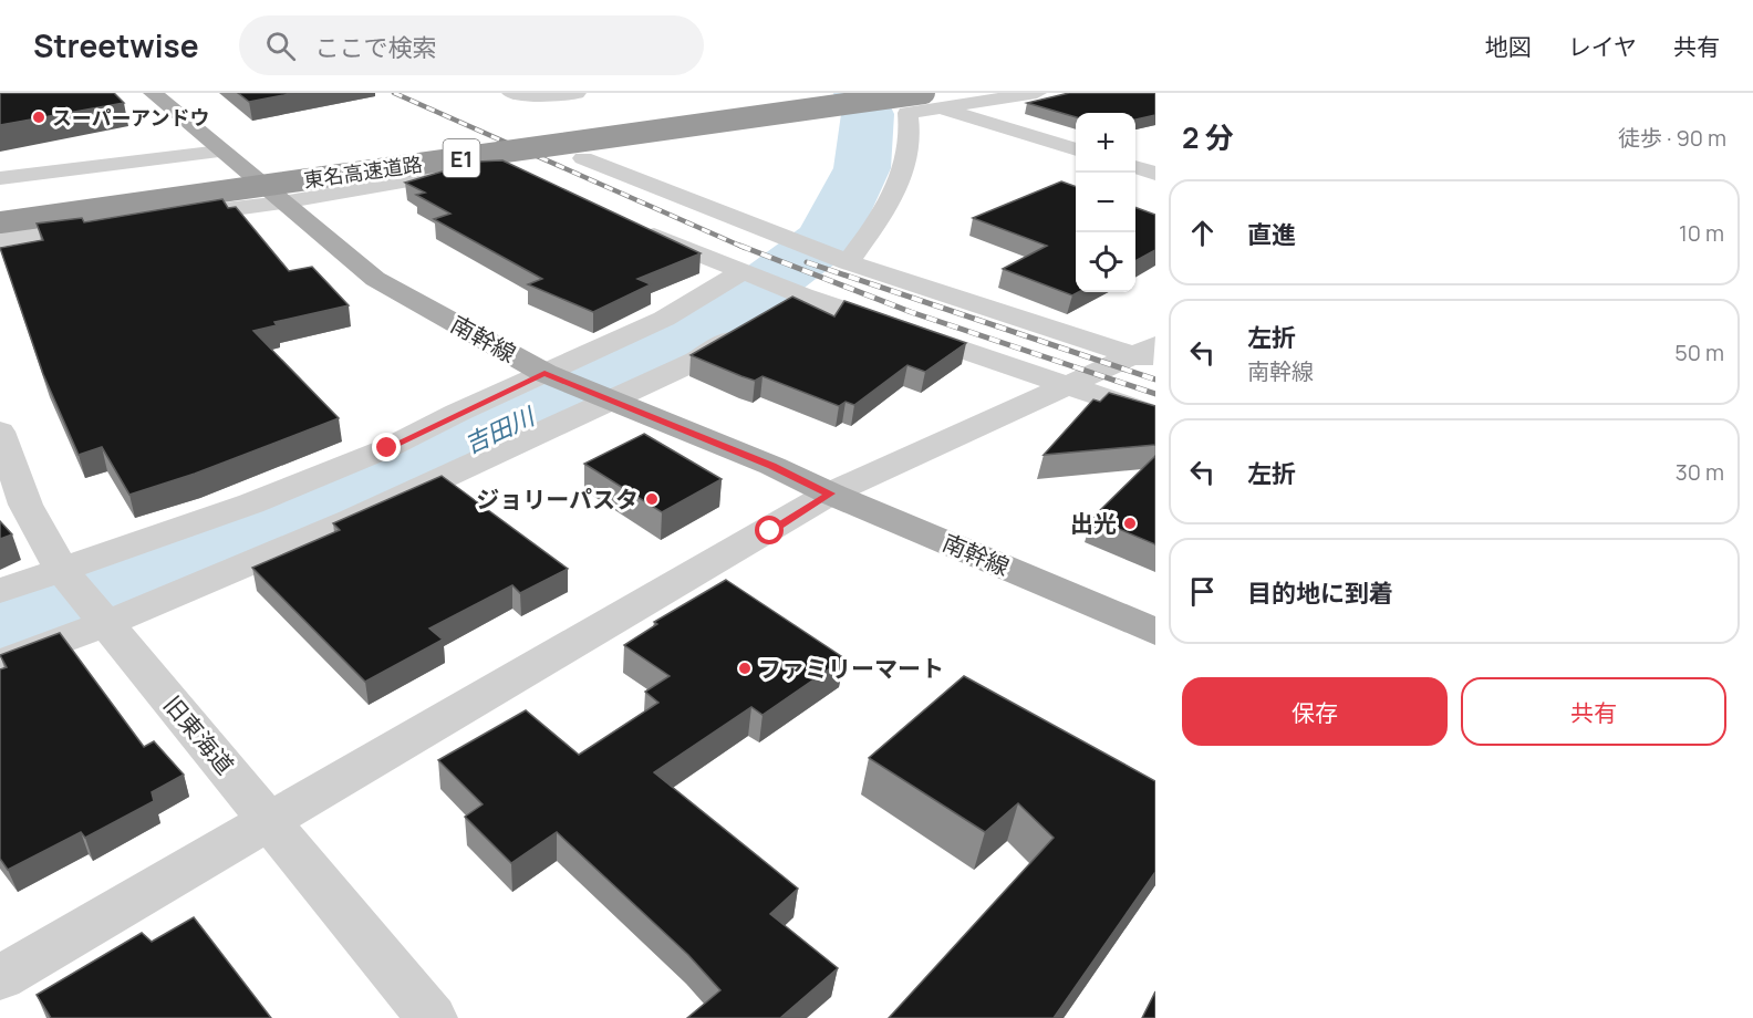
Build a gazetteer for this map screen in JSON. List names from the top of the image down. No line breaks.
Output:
{"streets":{"highway":["E1","東名高速道路"],"main road":["南幹線"],"street":["旧東海道"]},"water":["吉田川"],"places":["スーパーアンドウ","ジョリーパスタ","出光","ファミリーマート"],"page":{"header":"Streetwise","search":"ここで検索","nav":["地図","レイヤ","共有"],"heading":["2 分","徒歩 · 90 m"],"map_buttons":["+","−"],"list":[["直進","10 m"],["左折","南幹線","50 m"],["左折","30 m"],"目的地に到着"],"buttons":["保存","共有"]}}
